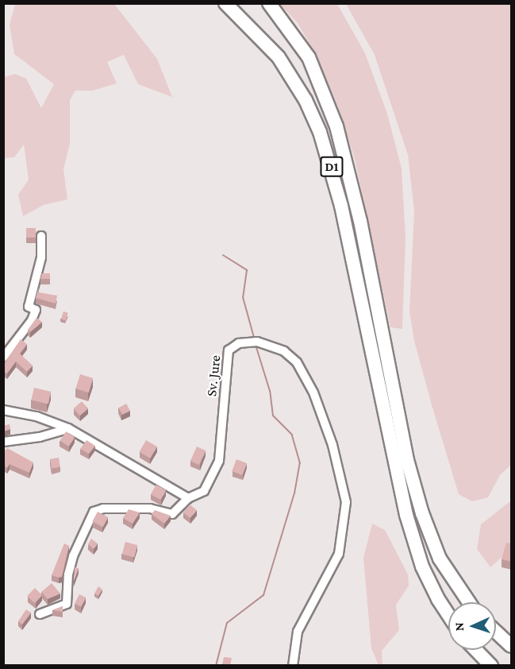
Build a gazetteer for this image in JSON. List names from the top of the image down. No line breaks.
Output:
{"streets":{"highway":["D1"],"street":["Sv. Jure"]},"north":"left"}
